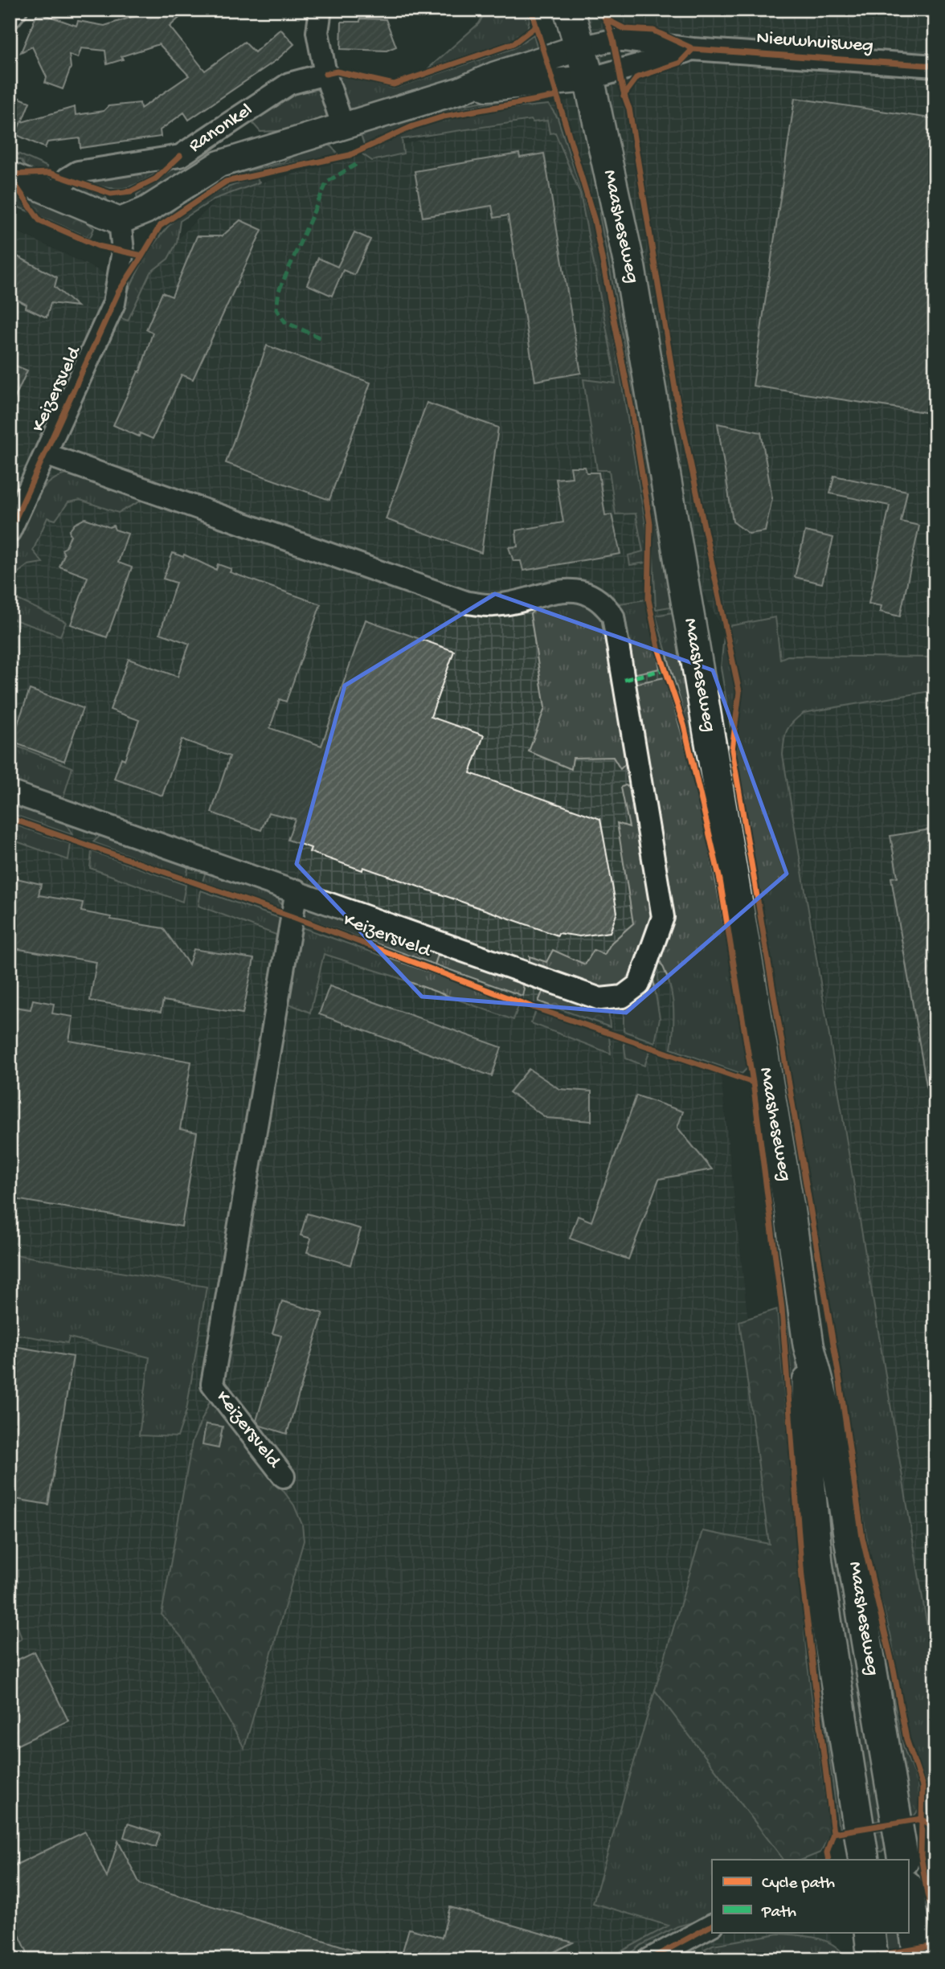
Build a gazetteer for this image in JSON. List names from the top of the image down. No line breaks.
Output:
{"streets":{"main road":["Maasheseweg"],"street":["Nieuwhuisweg","Ranonkel","Keizersveld"]},"crossings":[["Nieuwhuisweg","Maasheseweg"]],"legend":["Cycle path","Path"]}
